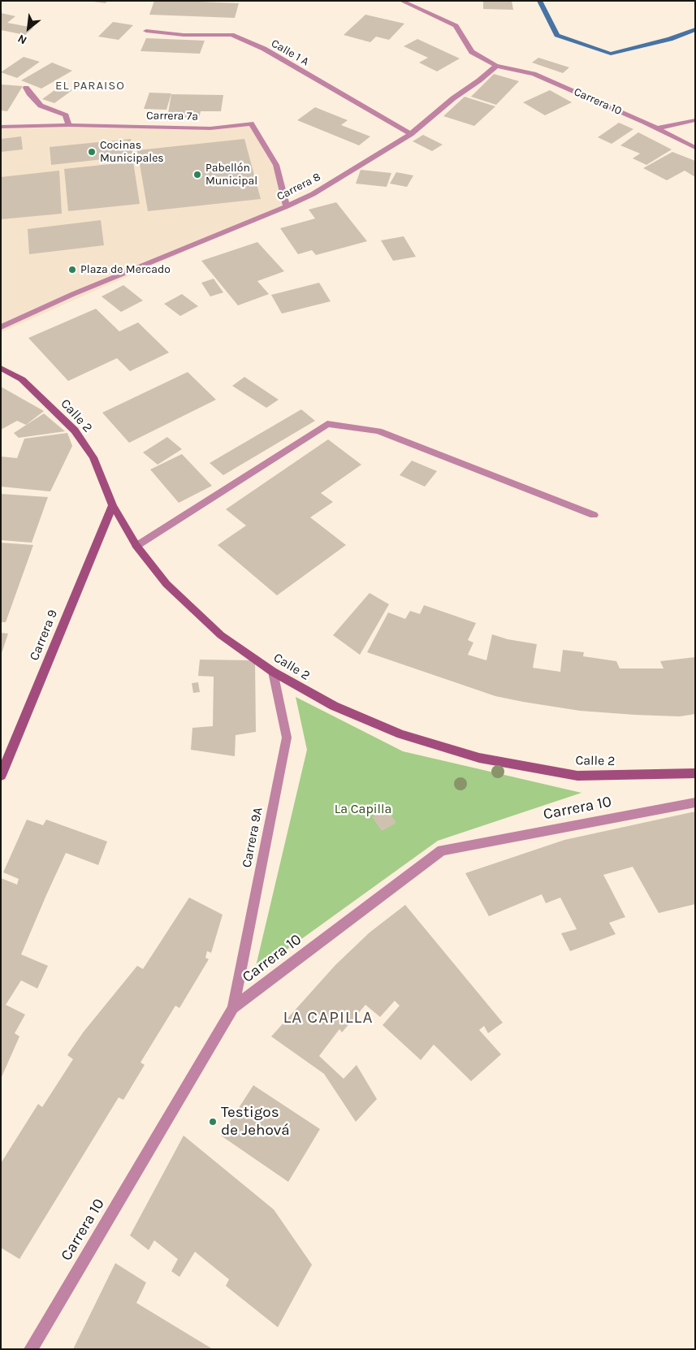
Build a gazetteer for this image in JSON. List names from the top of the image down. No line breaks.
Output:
{"streets":{"street":["Calle 1 A","Carrera 10","Carrera 7a","Carrera 8","Calle 2","Carrera 9","Carrera 9A"]},"crossings":[["Calle 1 A","Carrera 8"],["Carrera 10","Carrera 8"],["Carrera 10","Carrera 9A"],["Carrera 7a","Carrera 8"],["Calle 2","Carrera 9"],["Calle 2","Carrera 9A"]],"districts":["EL PARAISO","LA CAPILLA"],"parks":["La Capilla"],"places":["Cocinas Municipales","Pabellón Municipal","Plaza de Mercado","Testigos de Jehová"],"north":"bottom left"}
